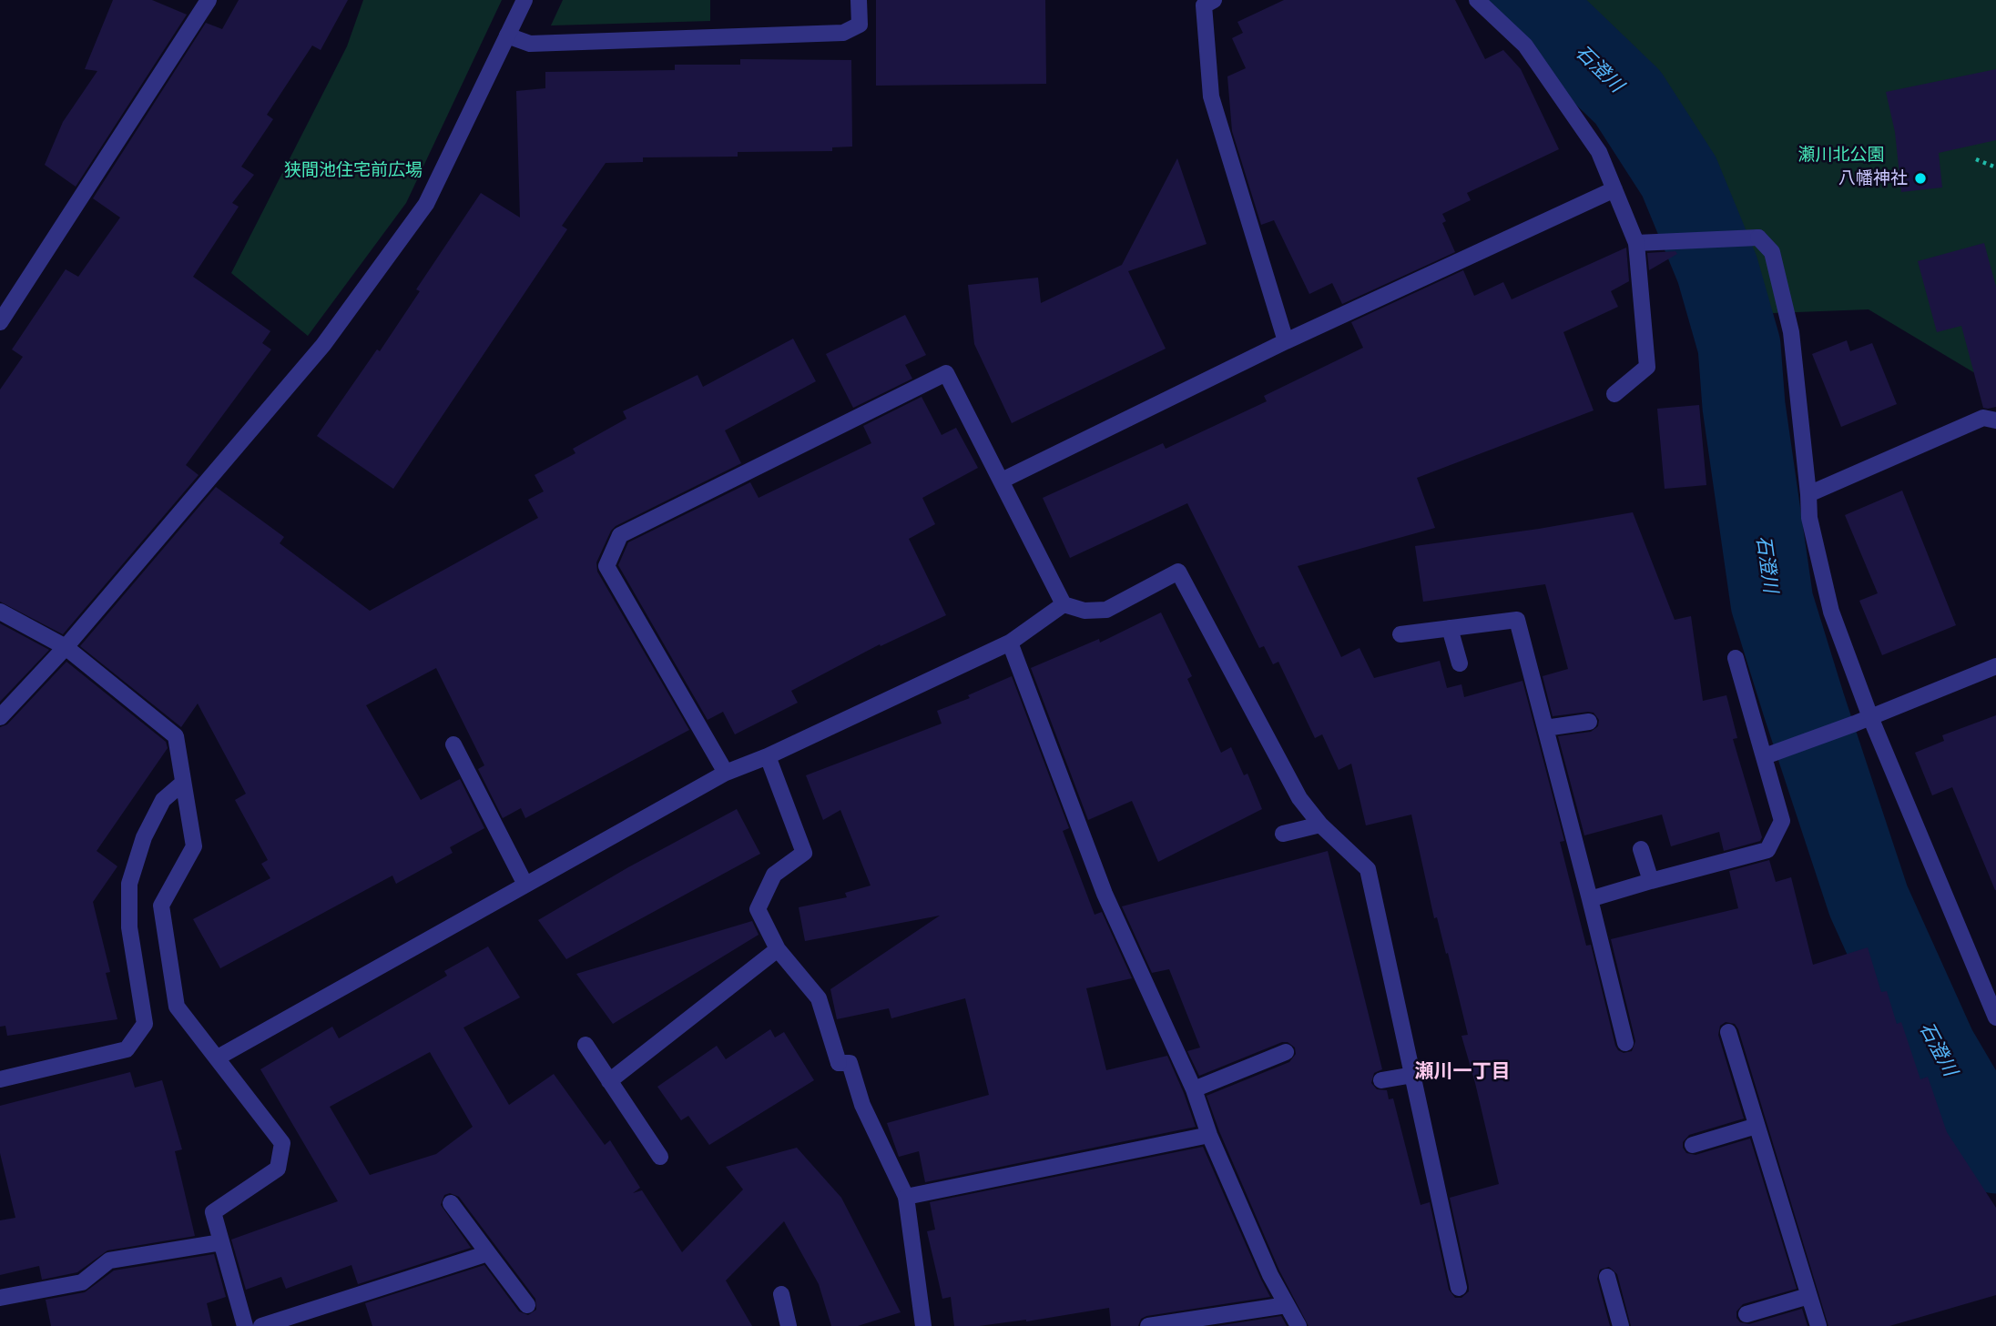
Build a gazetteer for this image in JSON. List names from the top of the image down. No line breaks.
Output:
{"districts":["瀬川一丁目"],"water":["石澄川"],"parks":["瀬川北公園","狭間池住宅前広場"],"places":["八幡神社"]}
